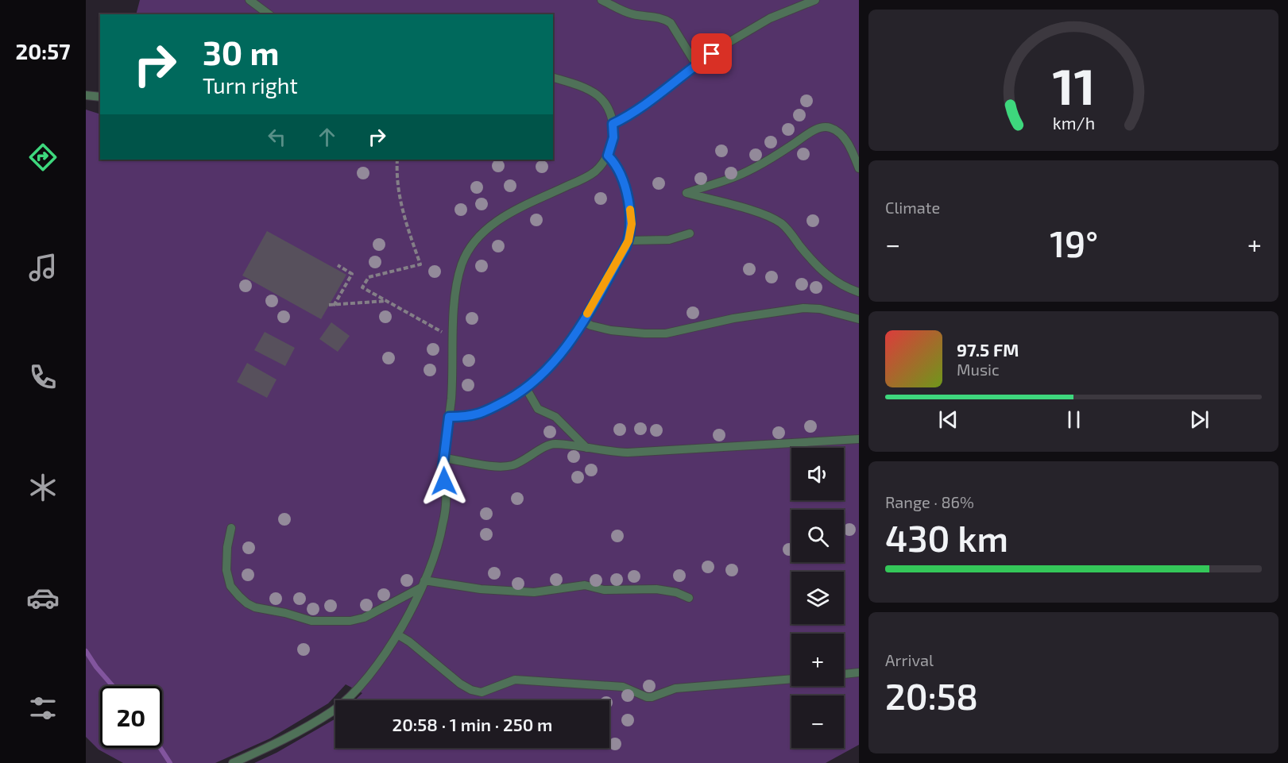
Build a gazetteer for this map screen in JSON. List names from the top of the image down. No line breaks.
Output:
{"page":{"tabs":"20:57","turn":["30 m","Turn right"],"tile":["Climate",["Range · 86%","430 km"],["Arrival","20:58"]],"heat":["−","19°","+"],"song":["97.5 FM","Music"],"map_buttons":["+","−"],"limit":"20","trip":"20:58 · 1 min · 250 m","gauge":["11","km/h"]}}
